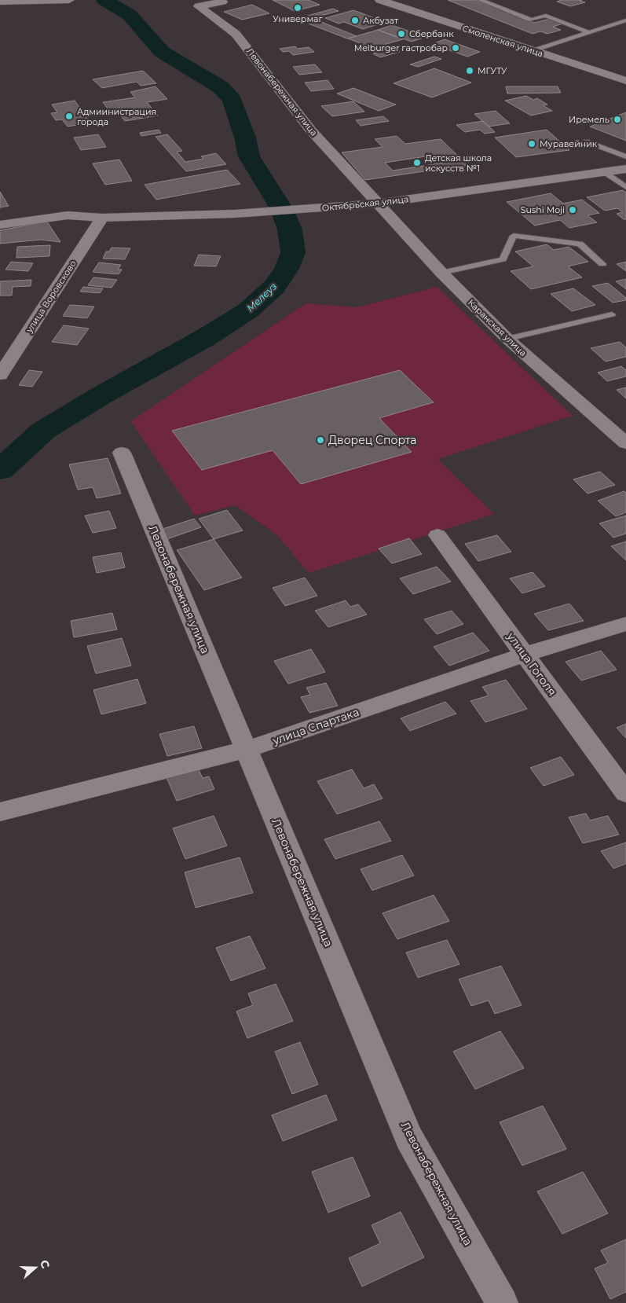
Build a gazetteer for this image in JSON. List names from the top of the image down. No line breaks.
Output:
{"streets":{"street":["Смоленская улица","Левонабережная улица","Октябрьская улица","улица Воровсково","Каранская улица","улица Гоголя","улица Спартака"]},"crossings":[["Левонабережная улица","Октябрьская улица"],["Левонабережная улица","Каранская улица"],["Левонабережная улица","улица Спартака"],["Октябрьская улица","улица Воровсково"],["Октябрьская улица","Каранская улица"],["улица Гоголя","улица Спартака"]],"water":["Мелеуз"],"places":["Универмаг","Акбузат","Сбербанк","Melburger гастробар","МГУТУ","Адмиинистрация города","Иремель","Муравейник","Детская школа искусств №1","Sushi Moji","Дворец Спорта"],"north":"right"}
